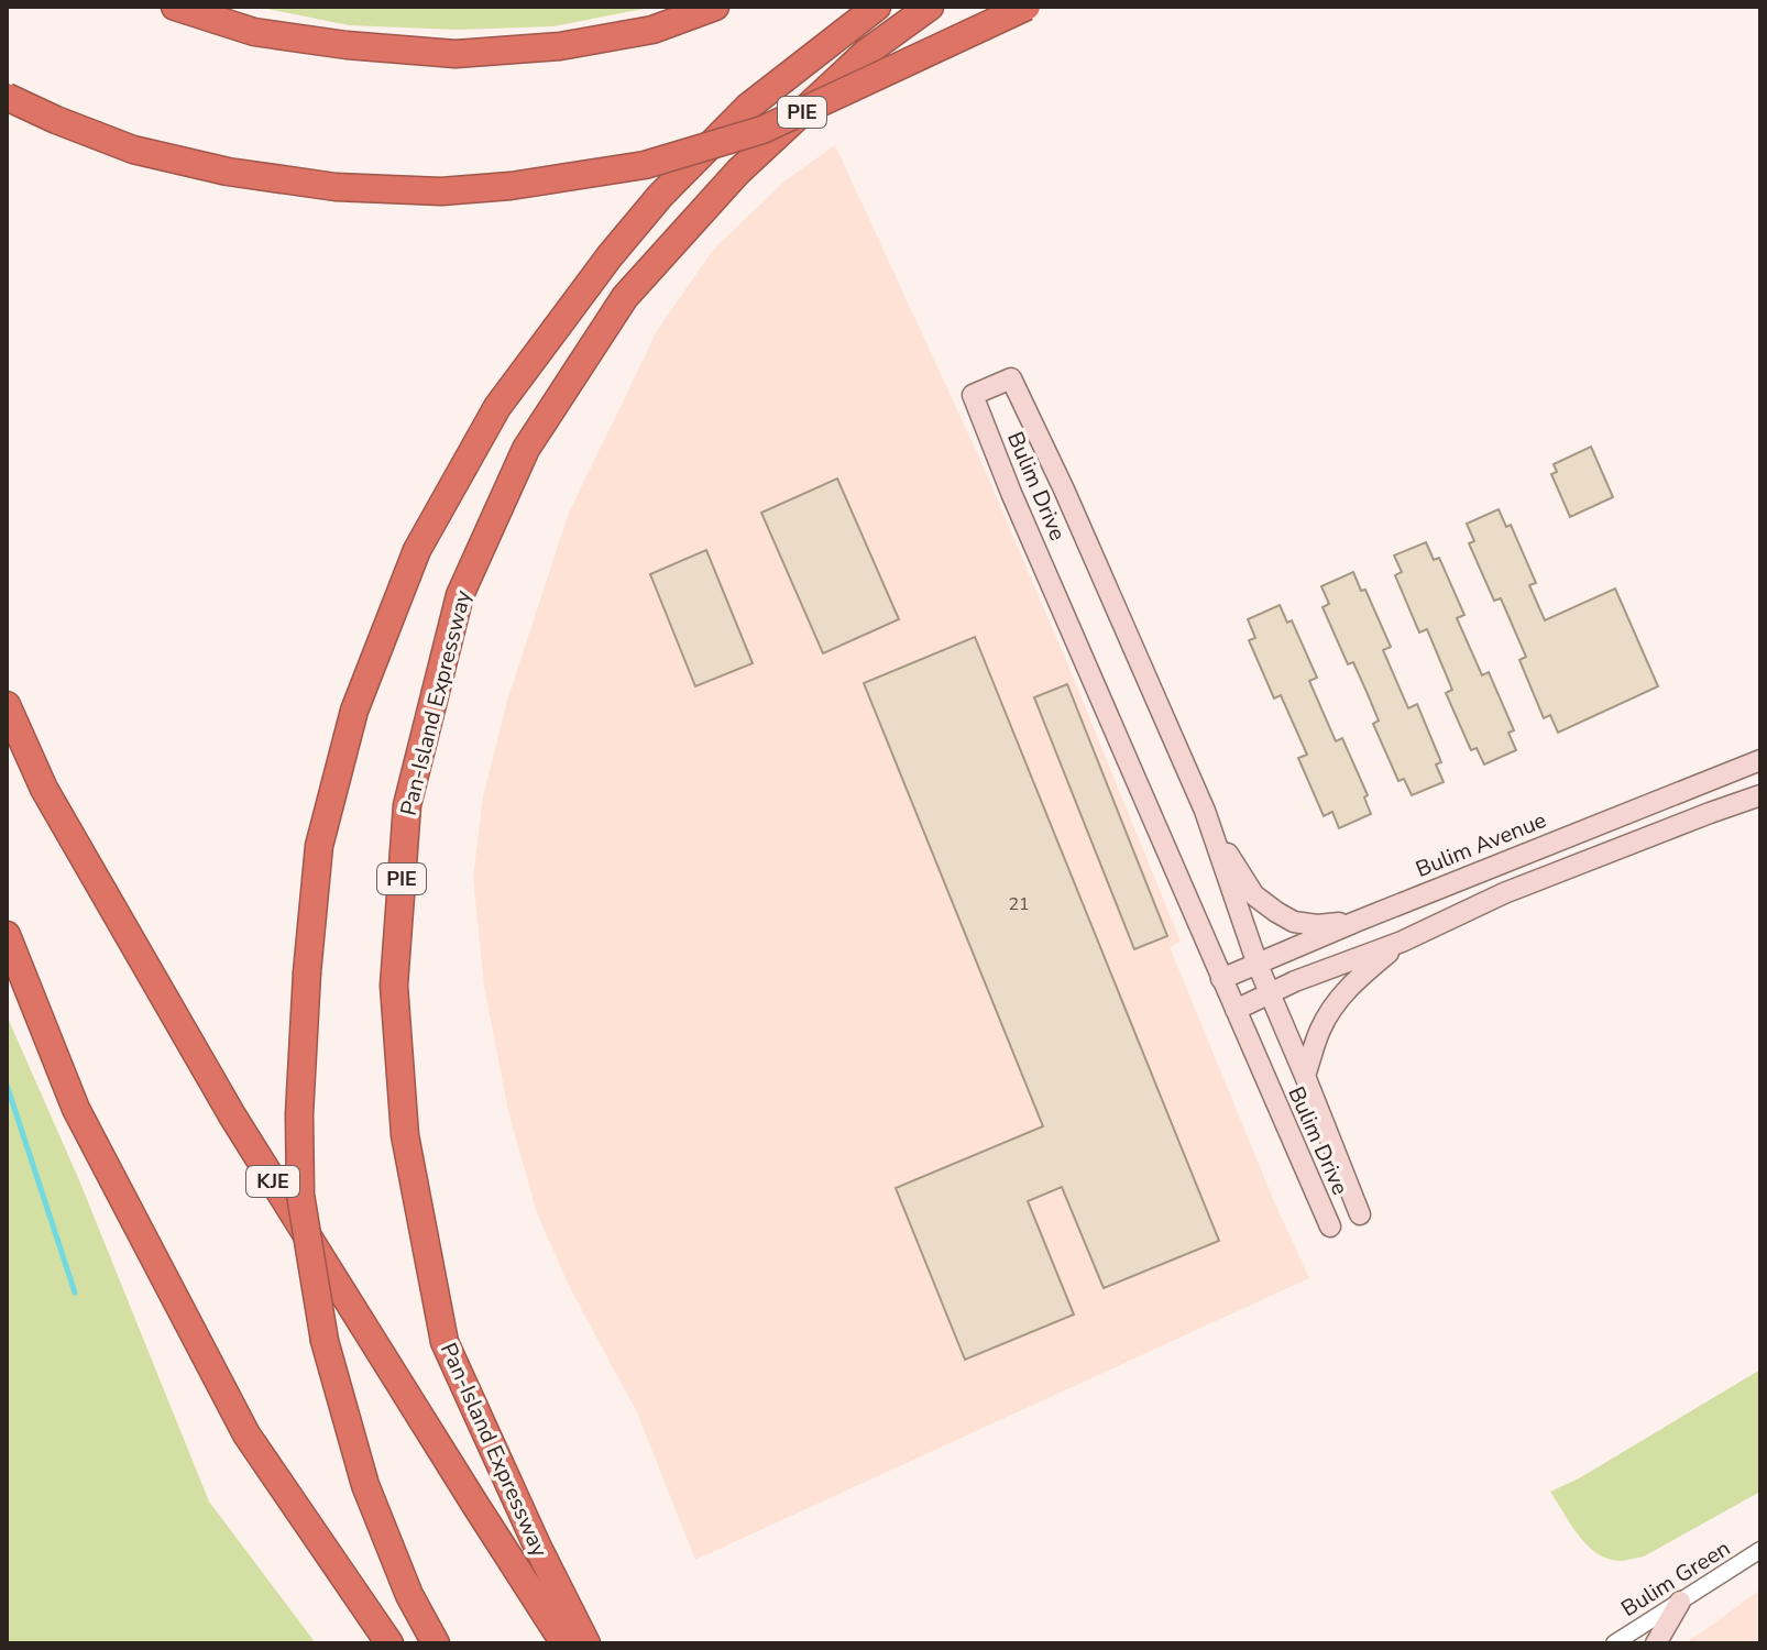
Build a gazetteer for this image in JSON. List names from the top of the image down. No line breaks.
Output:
{"streets":{"highway":["PIE","Pan-Island Expressway","KJE"],"street":["Bulim Drive","Bulim Avenue","Bulim Green"]},"crossings":[["Bulim Drive","Bulim Avenue"]],"house_numbers":["21"]}
